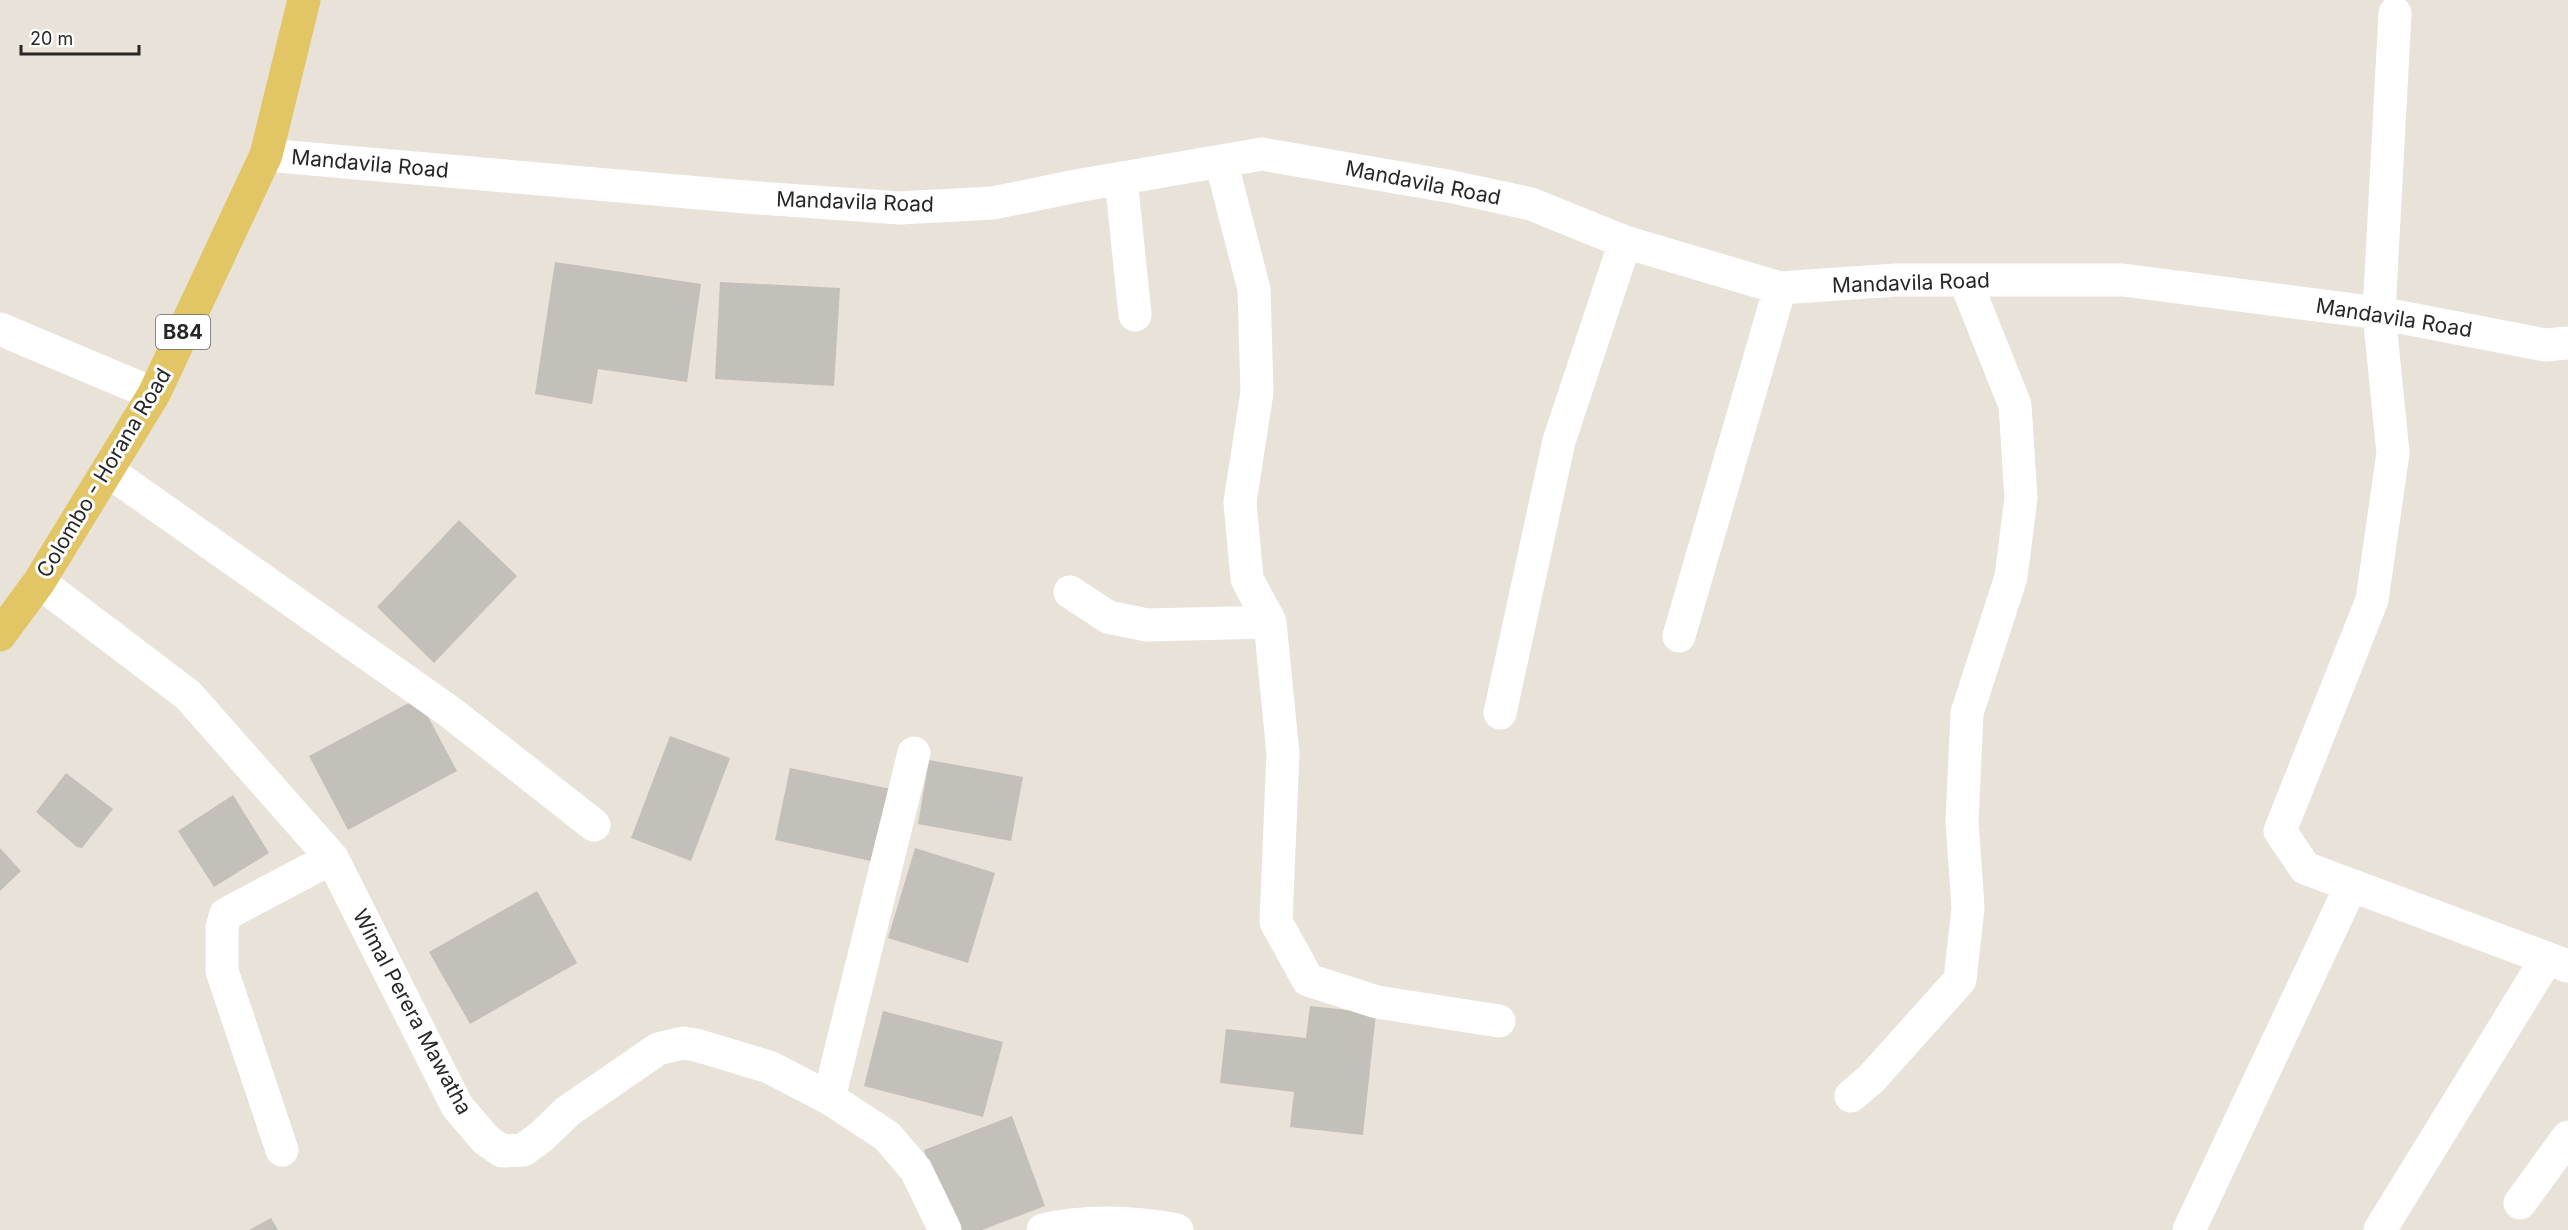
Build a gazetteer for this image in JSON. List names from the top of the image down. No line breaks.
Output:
{"streets":{"main road":["B84","Colombo - Horana Road"],"street":["Mandavila Road","Wimal Perera Mawatha"]},"crossings":[["Mandavila Road","Colombo - Horana Road"],["Colombo - Horana Road","Wimal Perera Mawatha"]],"scale_bar":"20 m"}
